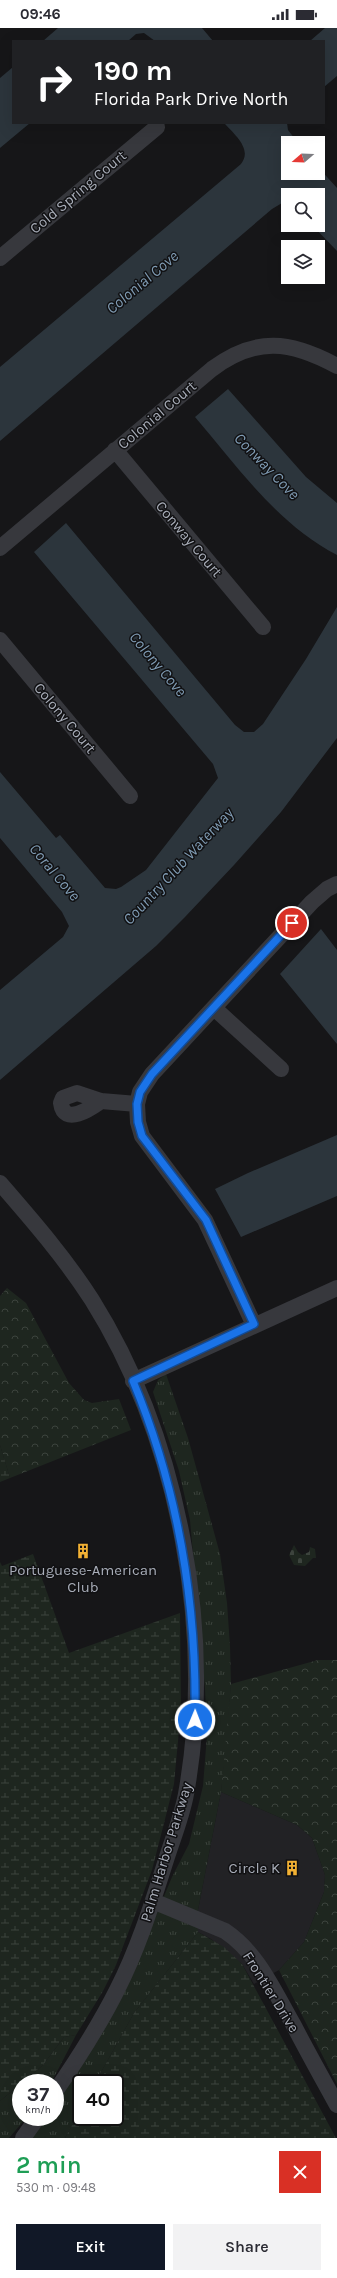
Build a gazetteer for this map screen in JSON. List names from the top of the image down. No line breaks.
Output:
{"streets":{"street":["Cold Spring Court","Colonial Court","Conway Court","Colony Court","Palm Harbor Parkway","Frontier Drive"]},"crossings":[["Colonial Court","Conway Court"],["Palm Harbor Parkway","Frontier Drive"]],"water":["Colonial Cove","Conway Cove","Colony Cove","Country Club Waterway","Coral Cove"],"places":{"building":["Portuguese-American Club","Circle K"]},"north":"left","page":{"status":"09:46","turn":["190 m","Florida Park Drive North"],"speed":"37 km/h","limit":"40","heading":["2 min","530 m · 09:48"],"buttons":["Exit","Share"]}}
